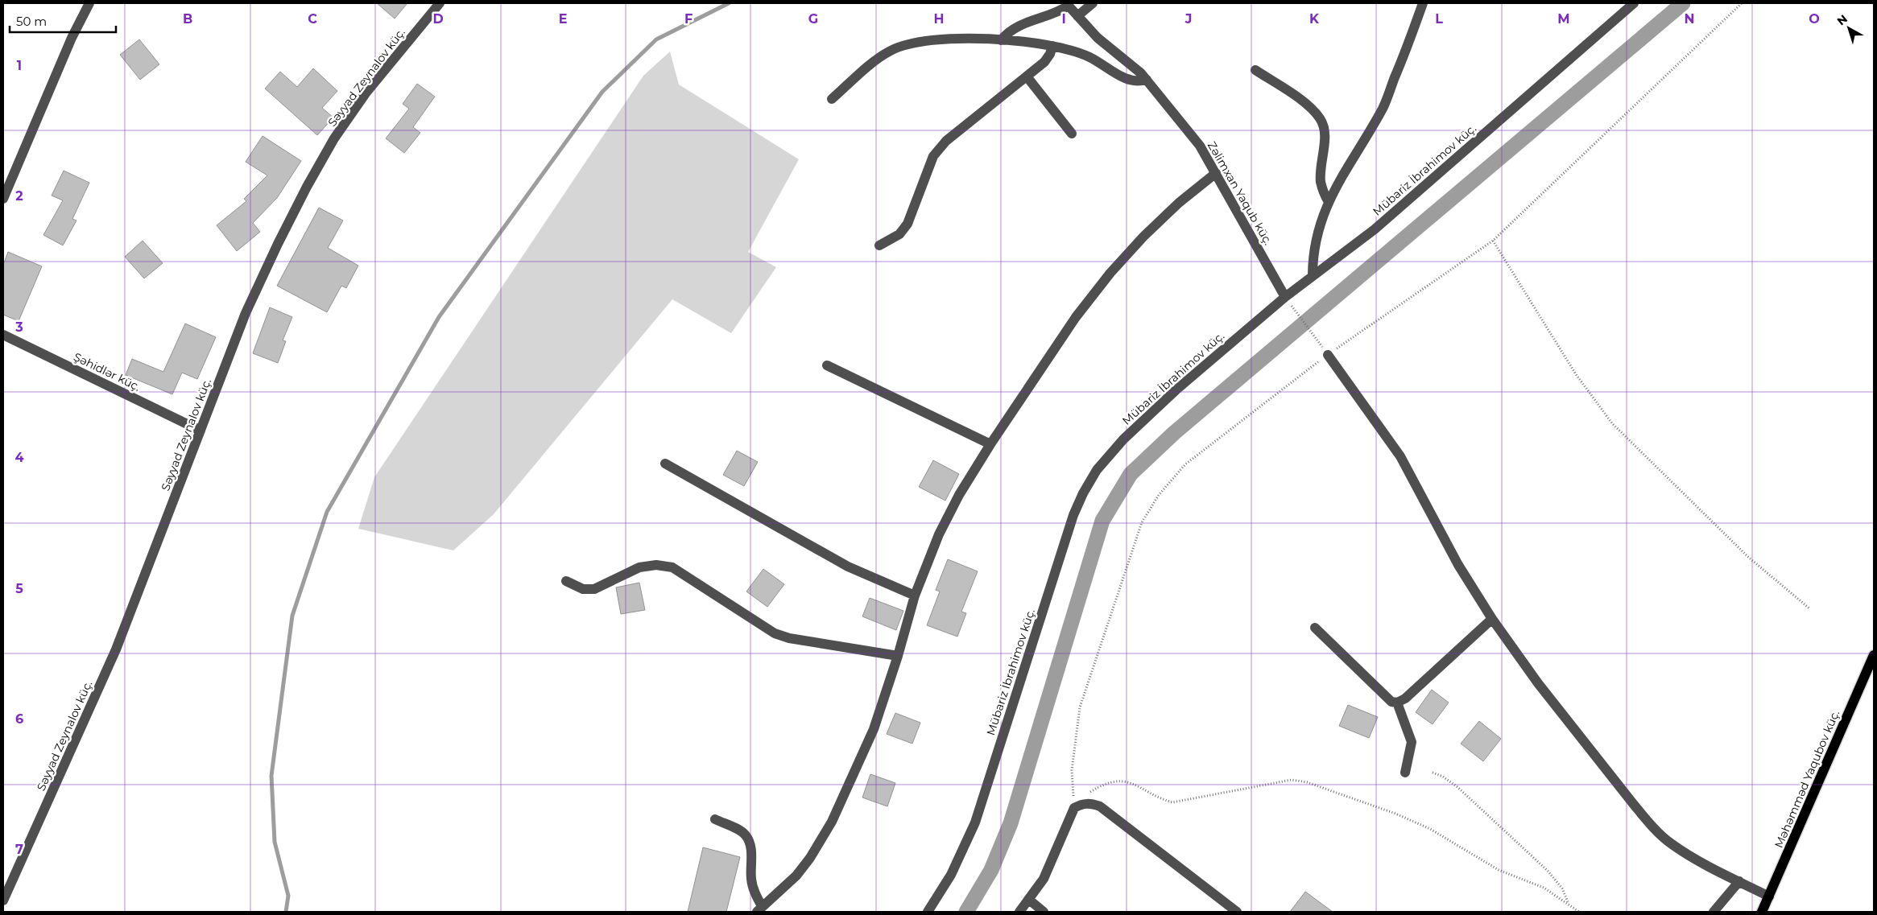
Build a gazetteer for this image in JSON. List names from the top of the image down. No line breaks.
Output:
{"streets":{"main road":["Məhəmməd Yaqubov küç."],"street":["Səyyad Zeynalov küç.","Mübariz İbrahimov küç.","Zəlimxan Yaqub küç.","Şəhidlər küç."]},"crossings":[["Səyyad Zeynalov küç.","Şəhidlər küç."],["Mübariz İbrahimov küç.","Zəlimxan Yaqub küç."]],"scale_bar":"50 m","north":"top left","grid":{"columns":["B","C","D","E","F","G","H","I","J","K","L","M","N","O"],"rows":["1","2","3","4","5","6","7"]}}
